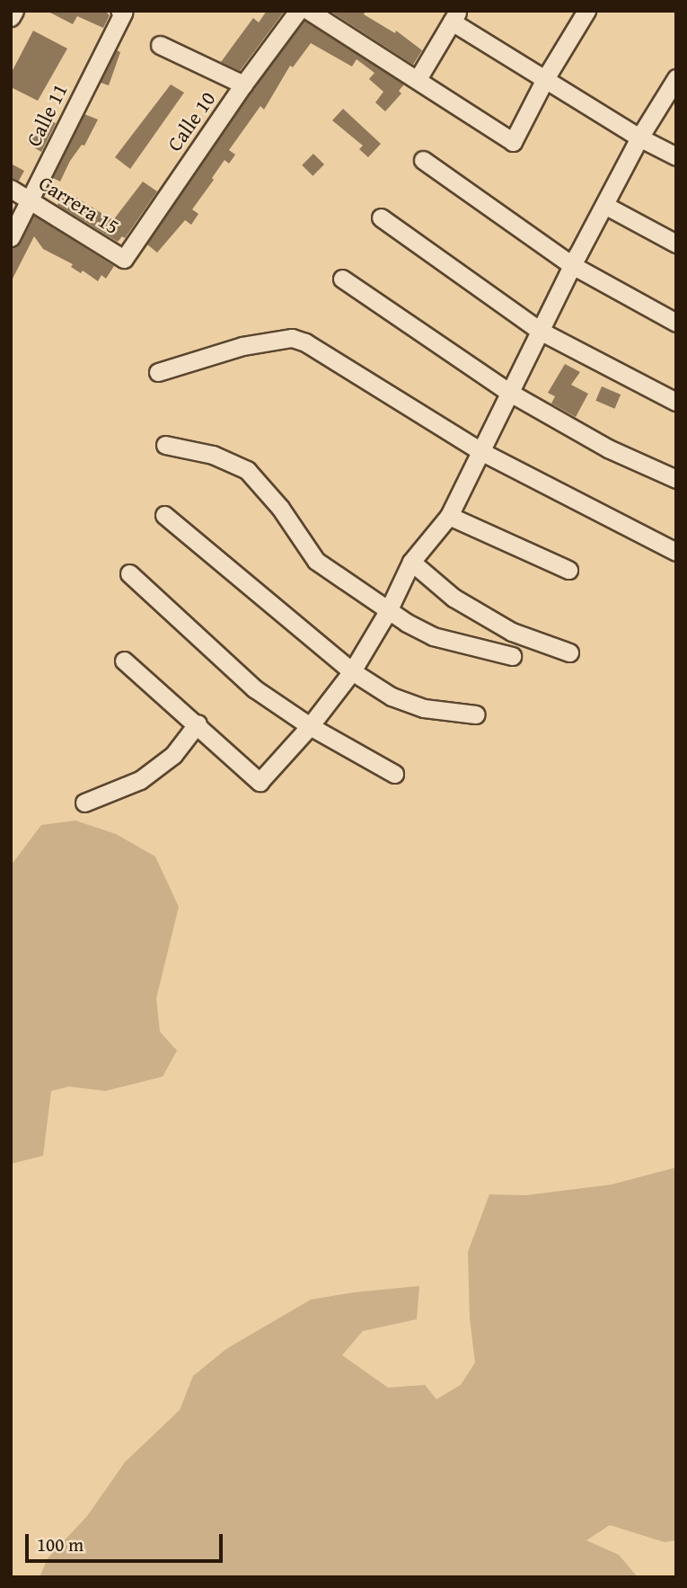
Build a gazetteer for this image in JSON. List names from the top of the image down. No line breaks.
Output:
{"streets":{"street":["Calle 11","Calle 10","Carrera 15"]},"crossings":[["Calle 11","Carrera 15"],["Calle 10","Carrera 15"]],"scale_bar":"100 m"}
